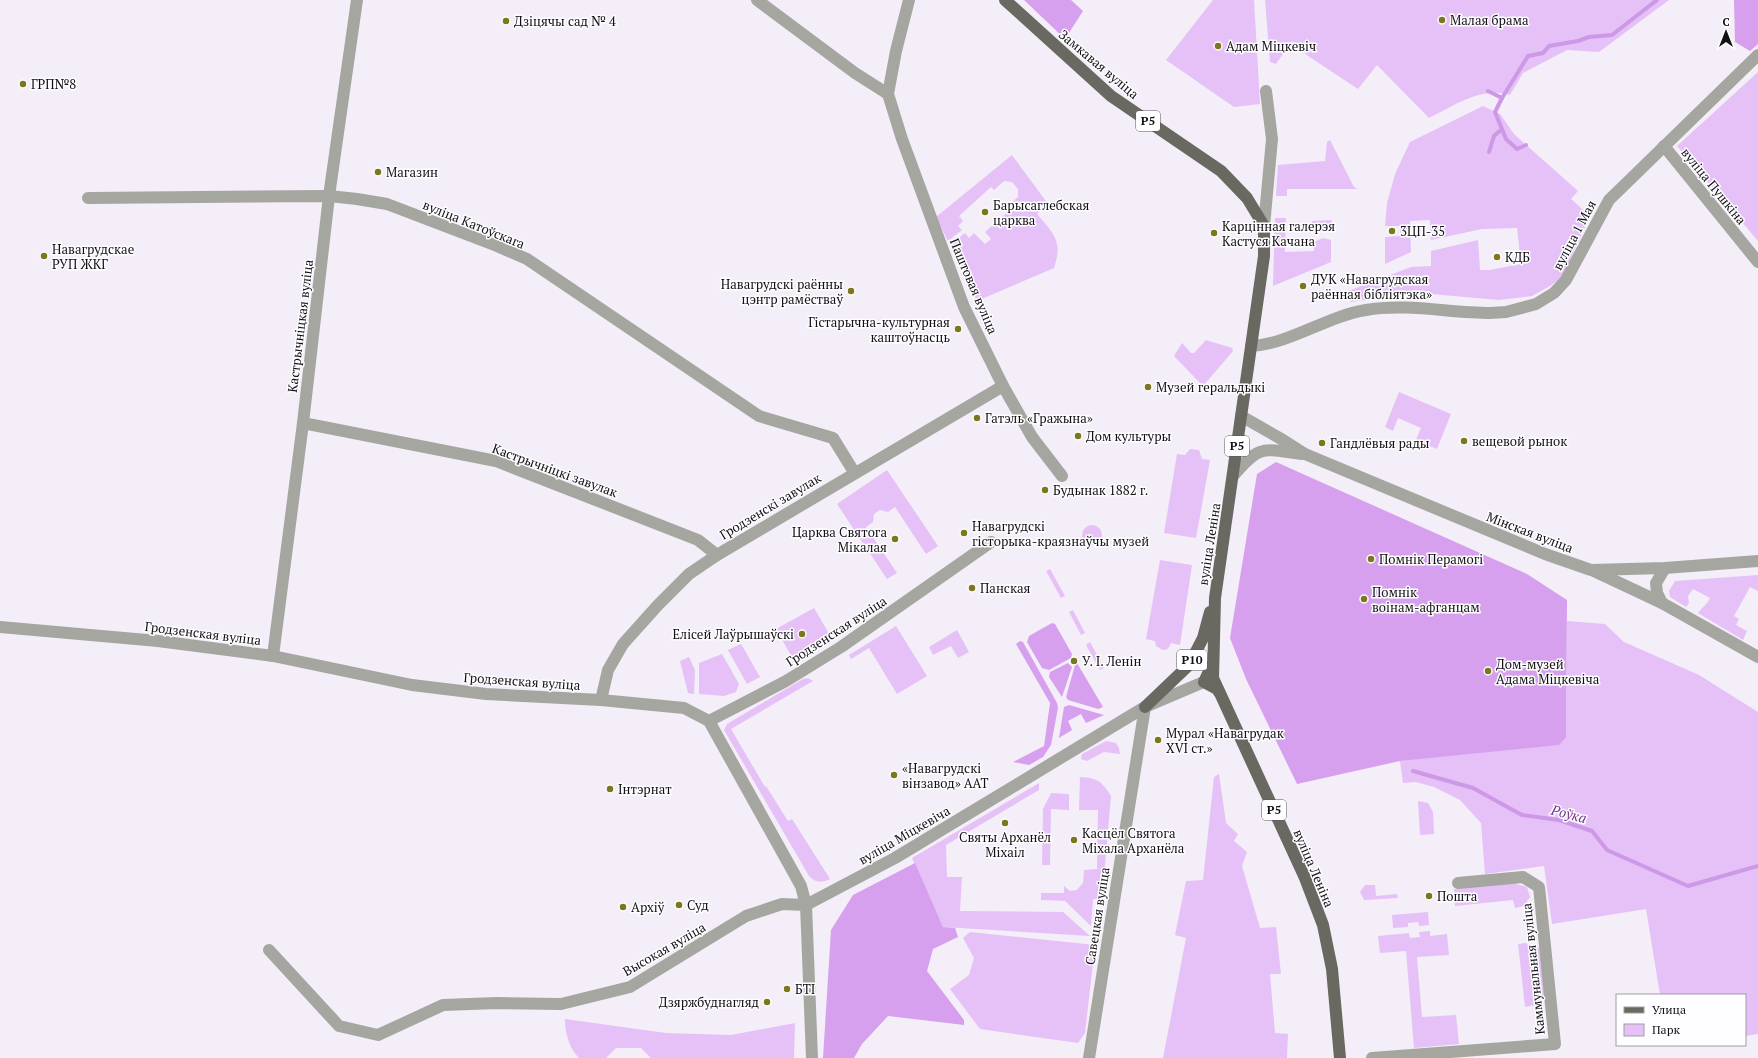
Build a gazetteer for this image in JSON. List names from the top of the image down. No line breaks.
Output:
{"streets":{"main road":["Замкавая вуліца","Р5","вуліца Леніна","Р10"],"street":["вуліца Пушкіна","вуліца Катоўскага","вуліца 1 Мая","Паштовая вуліца","Кастрычніцкая вуліца","Кастрычніцкі завулак","Гродзенскі завулак","Мінская вуліца","Гродзенская вуліца","вуліца Міцкевіча","Савецкая вуліца","Высокая вуліца","Каммунальная вуліца"]},"crossings":[["Замкавая вуліца","Р5"],["Р5","вуліца 1 Мая"],["Р5","Мінская вуліца"],["Р5","вуліца Леніна"],["вуліца Пушкіна","вуліца 1 Мая"],["вуліца Катоўскага","Кастрычніцкая вуліца"],["вуліца Катоўскага","Гродзенскі завулак"],["Паштовая вуліца","Гродзенскі завулак"],["Кастрычніцкая вуліца","Кастрычніцкі завулак"],["Кастрычніцкая вуліца","Гродзенская вуліца"],["Кастрычніцкі завулак","Гродзенскі завулак"],["Гродзенскі завулак","Гродзенская вуліца"],["Мінская вуліца","вуліца Леніна"],["вуліца Леніна","Р10"],["Р10","вуліца Міцкевіча"],["Р10","Савецкая вуліца"],["вуліца Міцкевіча","Савецкая вуліца"],["вуліца Міцкевіча","Высокая вуліца"]],"water":["Роўка"],"places":["Малая брама","Дзіцячы сад № 4","Адам Міцкевіч","ГРП№8","Магазин","Барысаглебская царква","3ЦП-35","Карцінная галерэя Кастуся Качана","Навагрудскае РУП ЖКГ","КДБ","ДУК «Навагрудская раённая бібліятэка»","Навагрудскі раённы цэнтр рамёстваў","Гістарычна-культурная каштоўнасць","Музей геральдыкі","Гатэль «Гражына»","Дом культуры","вещевой рынок","Гандлёвыя рады","Будынак 1882 г.","Навагрудскі гісторыка-краязнаўчы музей","Царква Святога Мікалая","Помнік Перамогі","Панская","Помнік воінам-афганцам","Елісей Лаўрышаўскі","У. І. Ленін","Дом-музей Адама Міцкевіча","Мурал «Навагрудак XVI ст.»","«Навагрудскі вінзавод» ААТ","Інтэрнат","Святы Арханёл Міхаіл","Касцёл Святога Міхала Арханёла","Пошта","Суд","Архіў","БТІ","Дзяржбуднагляд"],"legend":["Улица","Парк"],"north":"top"}
